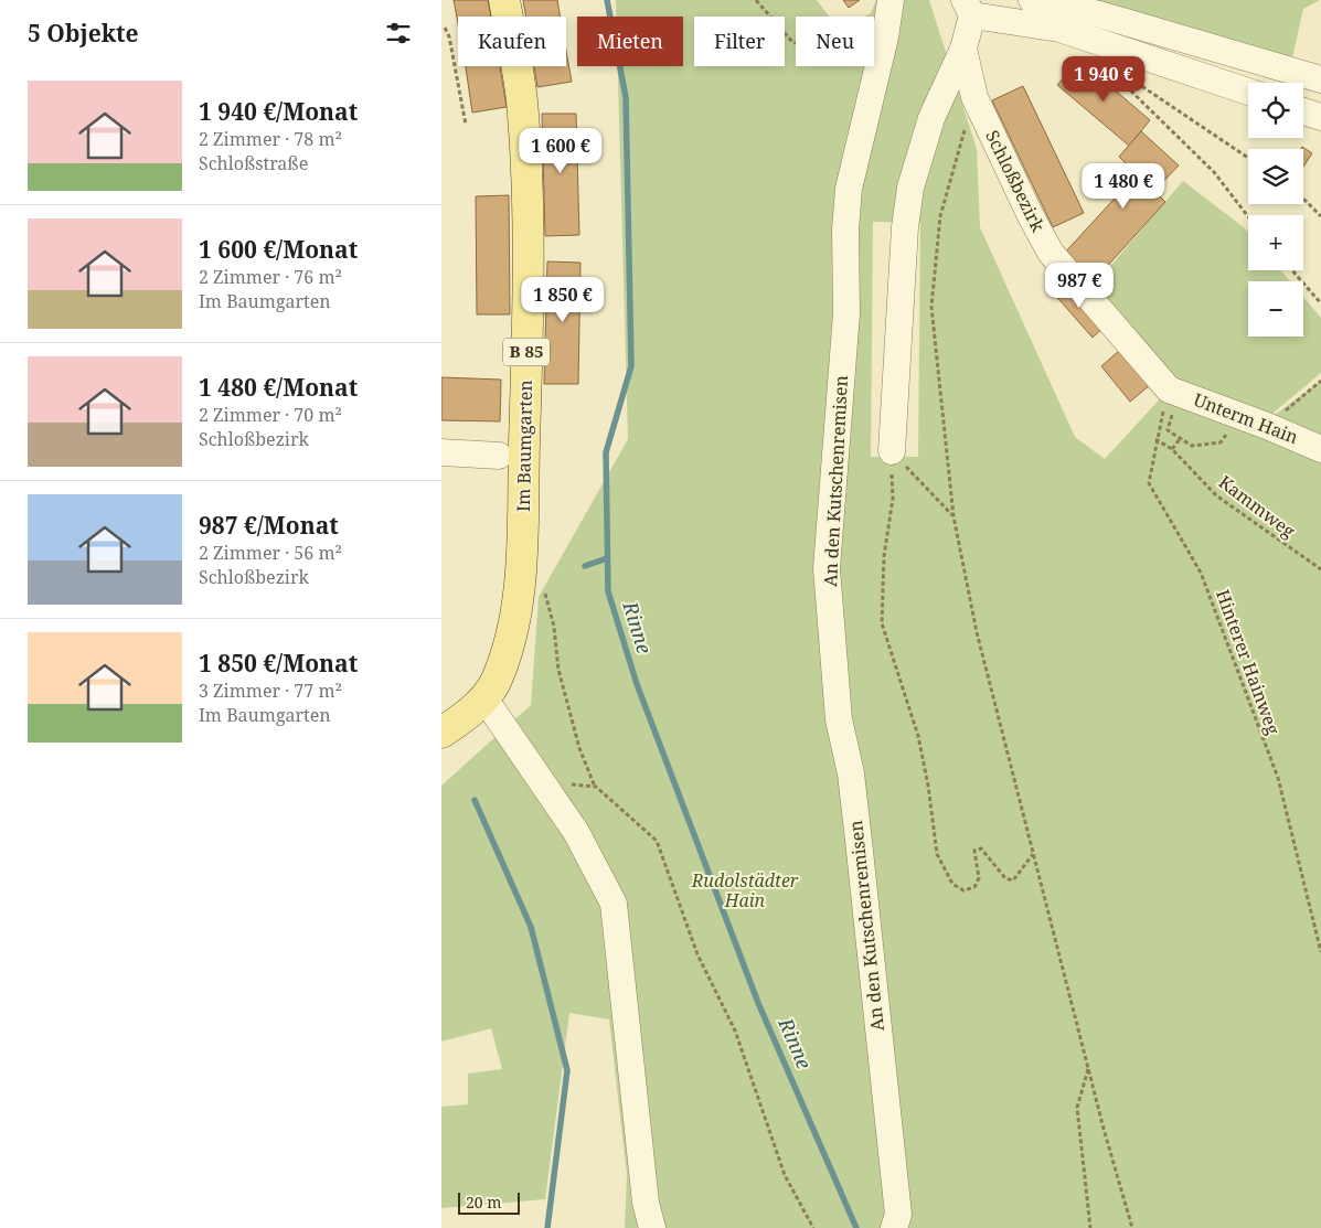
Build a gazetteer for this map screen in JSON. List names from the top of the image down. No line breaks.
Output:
{"streets":{"main road":["B 85","Im Baumgarten"],"street":["Schloßbezirk","Unterm Hain","An den Kutschenremisen"],"path":["Kammweg","Hinterer Hainweg"]},"crossings":[["Schloßbezirk","Unterm Hain"],["Schloßbezirk","Hinterer Hainweg"],["Unterm Hain","Hinterer Hainweg"],["Kammweg","Hinterer Hainweg"]],"water":["Rinne"],"parks":["Rudolstädter Hain"],"scale_bar":"20 m","page":{"heading":"5 Objekte","chip":["Kaufen","Mieten","Filter","Neu"],"price":["1 940 €","1 600 €","1 480 €","987 €","1 850 €"],"list":[{"name":"1 940 €/Monat","note":"2 Zimmer · 78 m² · Schloßstraße"},{"name":"1 600 €/Monat","note":"2 Zimmer · 76 m² · Im Baumgarten"},{"name":"1 480 €/Monat","note":"2 Zimmer · 70 m² · Schloßbezirk"},{"name":"987 €/Monat","note":"2 Zimmer · 56 m² · Schloßbezirk"},{"name":"1 850 €/Monat","note":"3 Zimmer · 77 m² · Im Baumgarten"}],"map_buttons":["+","−"],"scale":"20 m"}}
